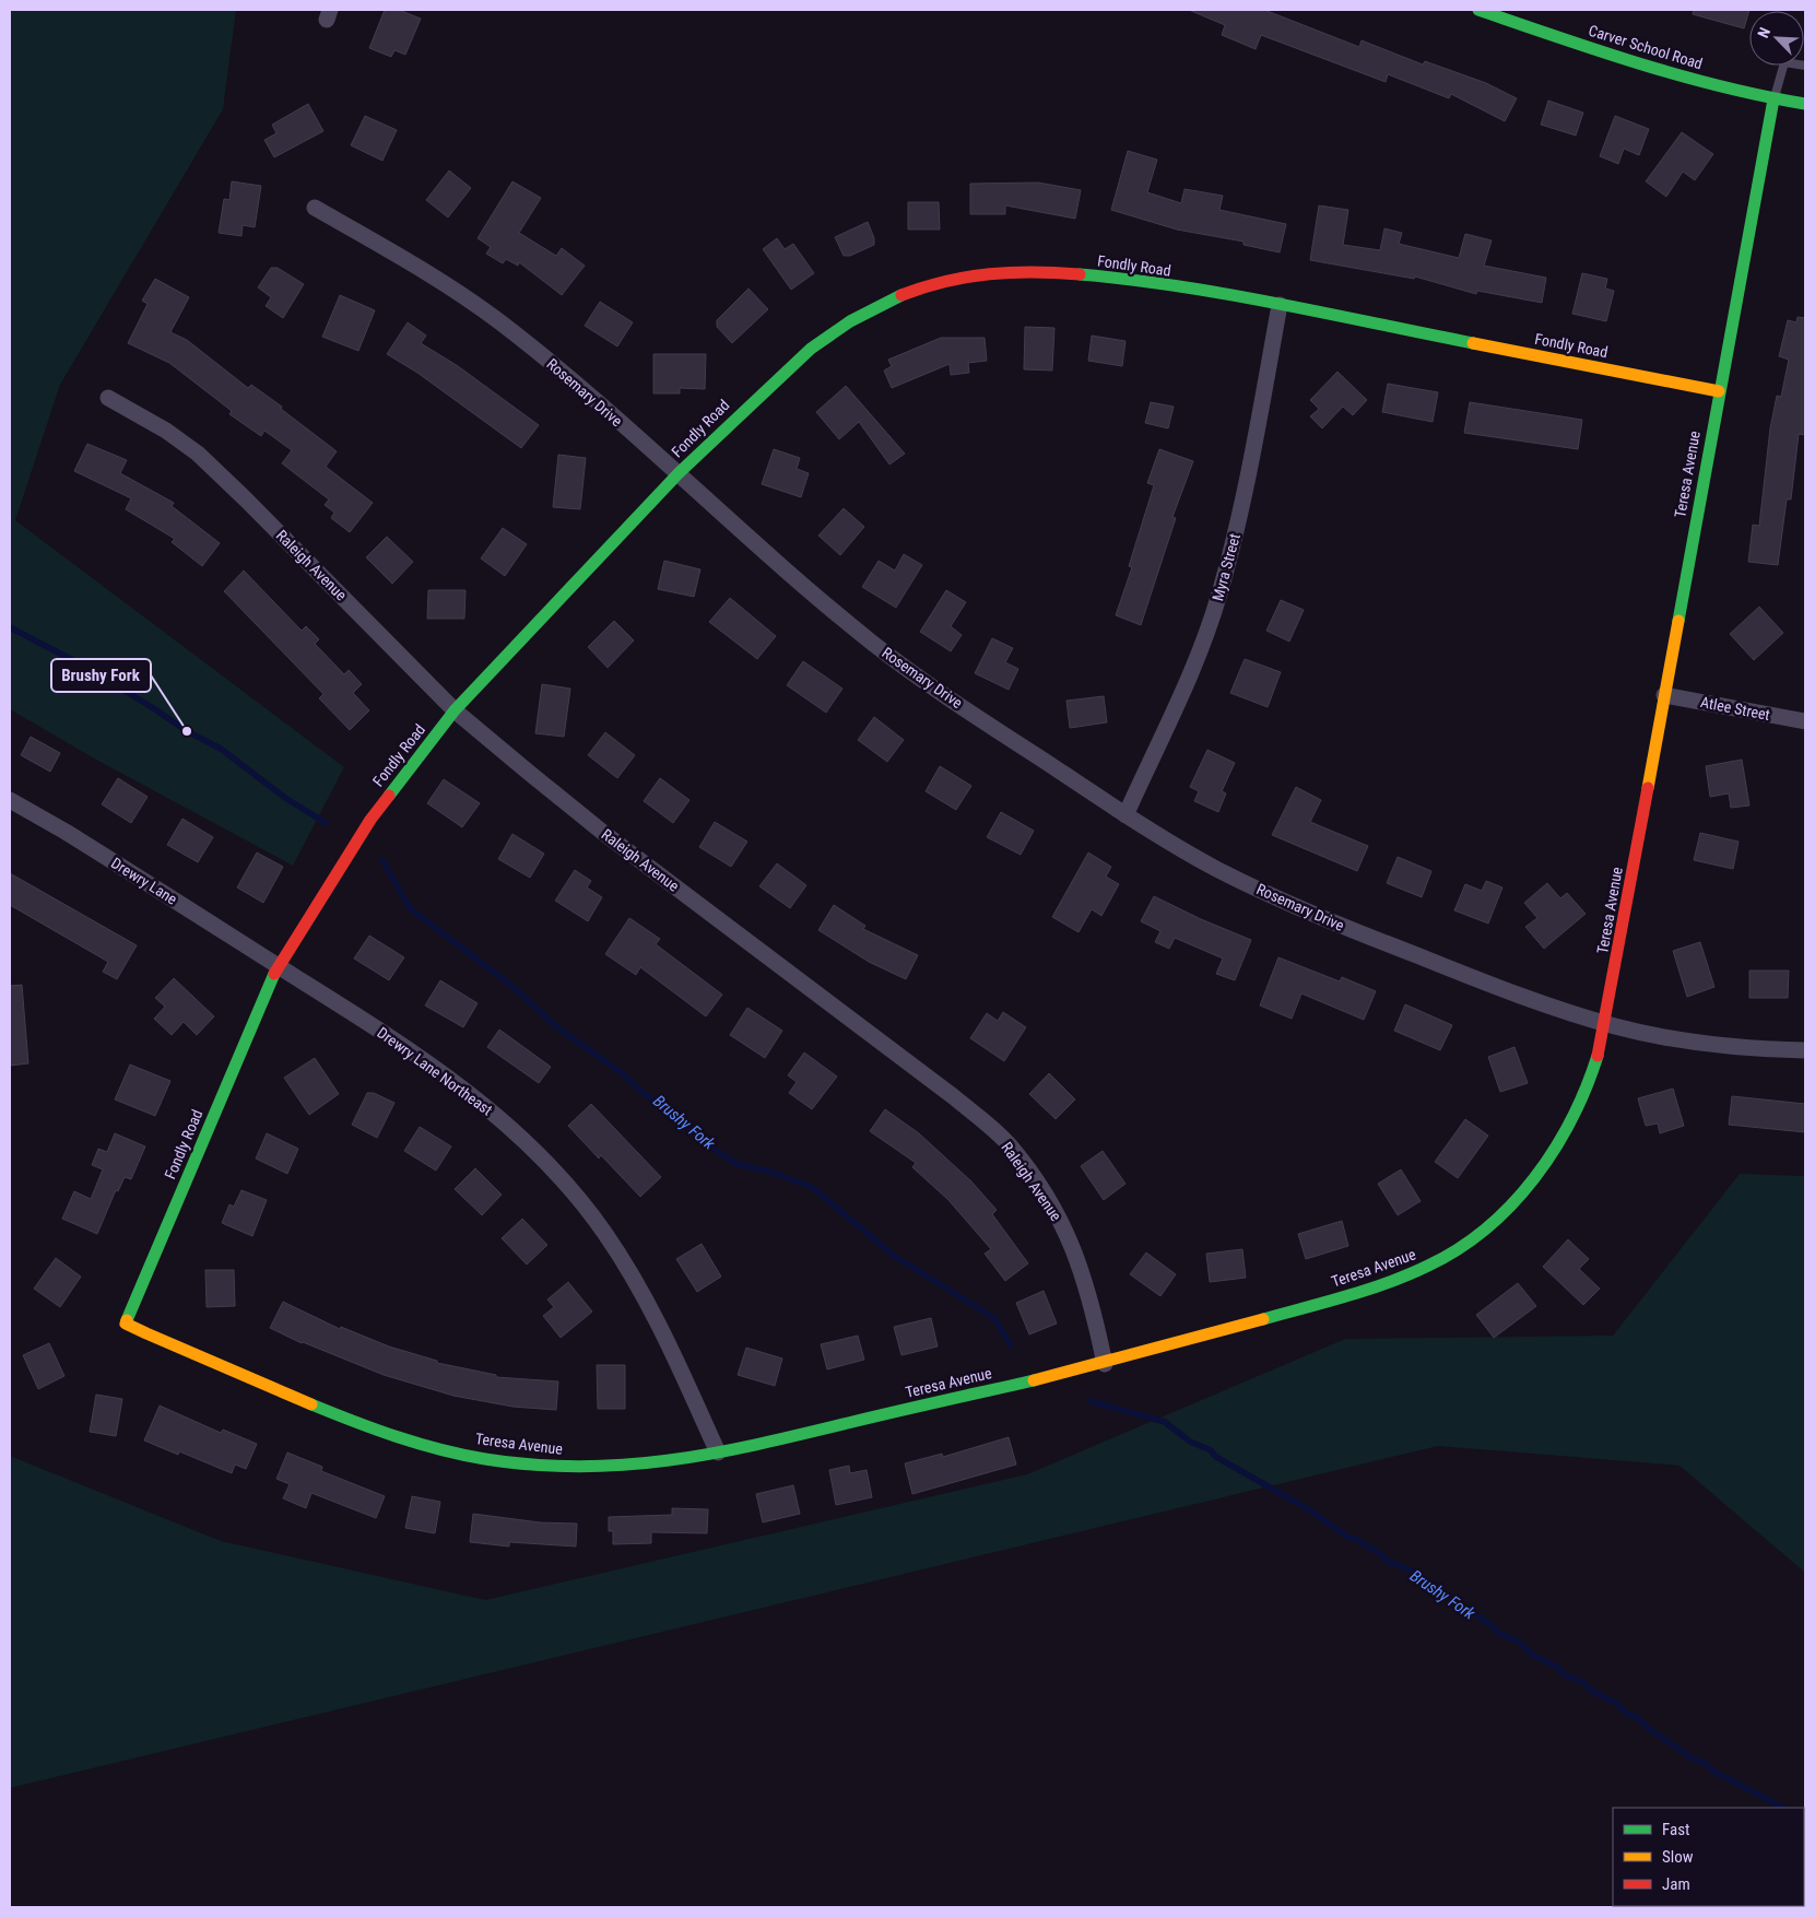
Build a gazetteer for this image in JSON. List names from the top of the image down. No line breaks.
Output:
{"streets":{"street":["Carver School Road","Fondly Road","Rosemary Drive","Teresa Avenue","Raleigh Avenue","Myra Street","Atlee Street","Drewry Lane","Drewry Lane Northeast"]},"crossings":[["Carver School Road","Teresa Avenue"],["Fondly Road","Rosemary Drive"],["Fondly Road","Teresa Avenue"],["Fondly Road","Raleigh Avenue"],["Fondly Road","Myra Street"],["Fondly Road","Drewry Lane"],["Fondly Road","Drewry Lane Northeast"],["Rosemary Drive","Teresa Avenue"],["Rosemary Drive","Myra Street"],["Teresa Avenue","Raleigh Avenue"],["Teresa Avenue","Atlee Street"],["Teresa Avenue","Drewry Lane Northeast"],["Drewry Lane","Drewry Lane Northeast"]],"water":["Brushy Fork"],"places":["Brushy Fork"],"legend":["Fast","Slow","Jam"],"north":"top left"}
